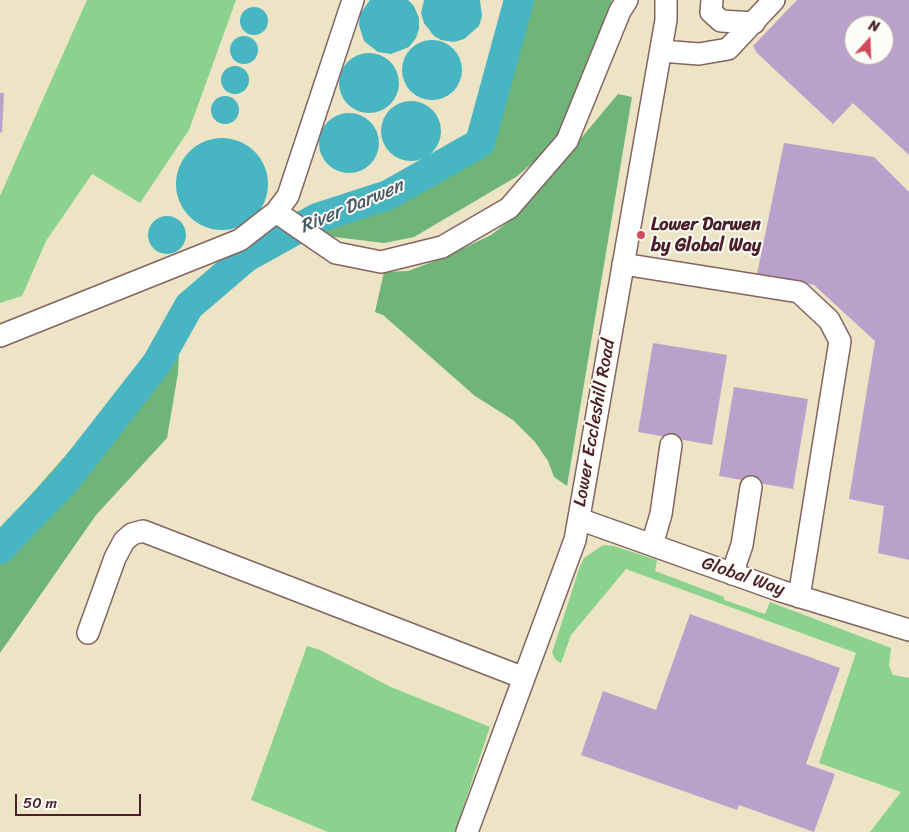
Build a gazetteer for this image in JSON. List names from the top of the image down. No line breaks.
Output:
{"streets":{"street":["Lower Eccleshill Road","Global Way"]},"crossings":[["Lower Eccleshill Road","Global Way"]],"water":["River Darwen"],"places":["Lower Darwen by Global Way"],"scale_bar":"50 m","north":"top"}
